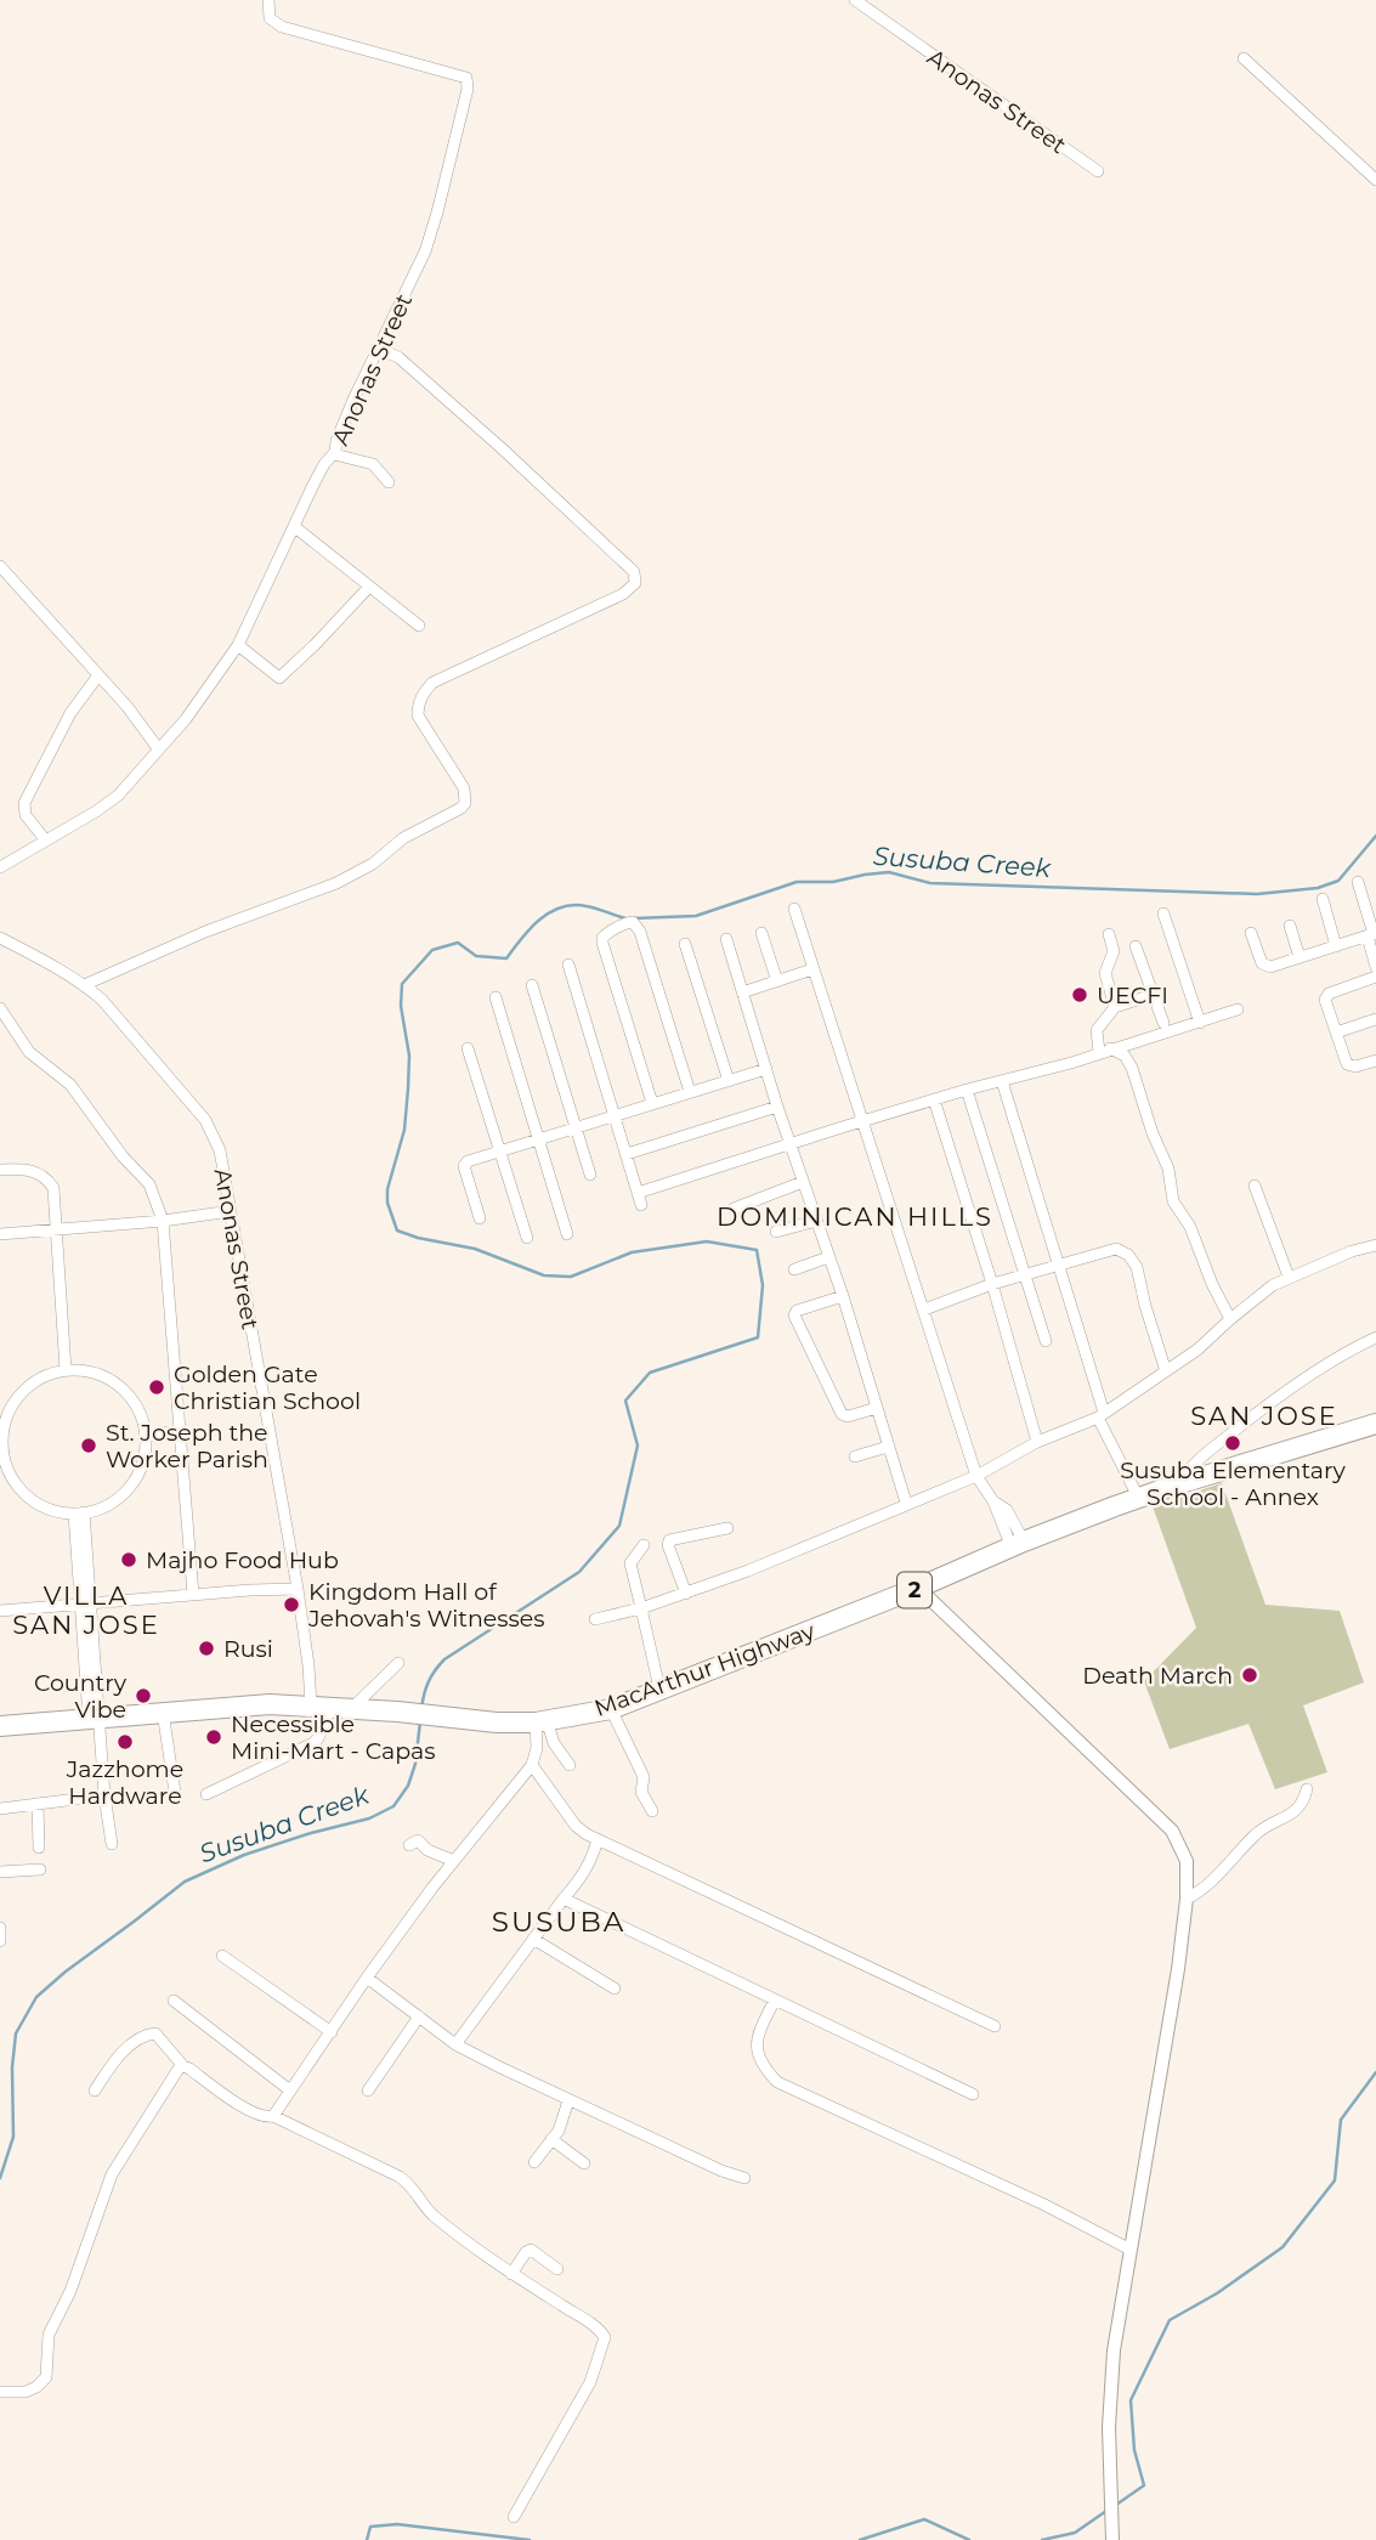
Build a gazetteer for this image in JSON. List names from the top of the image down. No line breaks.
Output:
{"streets":{"highway":["2","MacArthur Highway"],"street":["Anonas Street"]},"crossings":[["Anonas Street","MacArthur Highway"]],"districts":["DOMINICAN HILLS","SAN JOSE","VILLA SAN JOSE","SUSUBA"],"water":["Susuba Creek"],"places":["UECFI","Golden Gate Christian School","Susuba Elementary School - Annex","St. Joseph the Worker Parish","Majho Food Hub","Kingdom Hall of Jehovah's Witnesses","Rusi","Death March","Country Vibe","Necessible Mini-Mart - Capas","Jazzhome Hardware"]}
